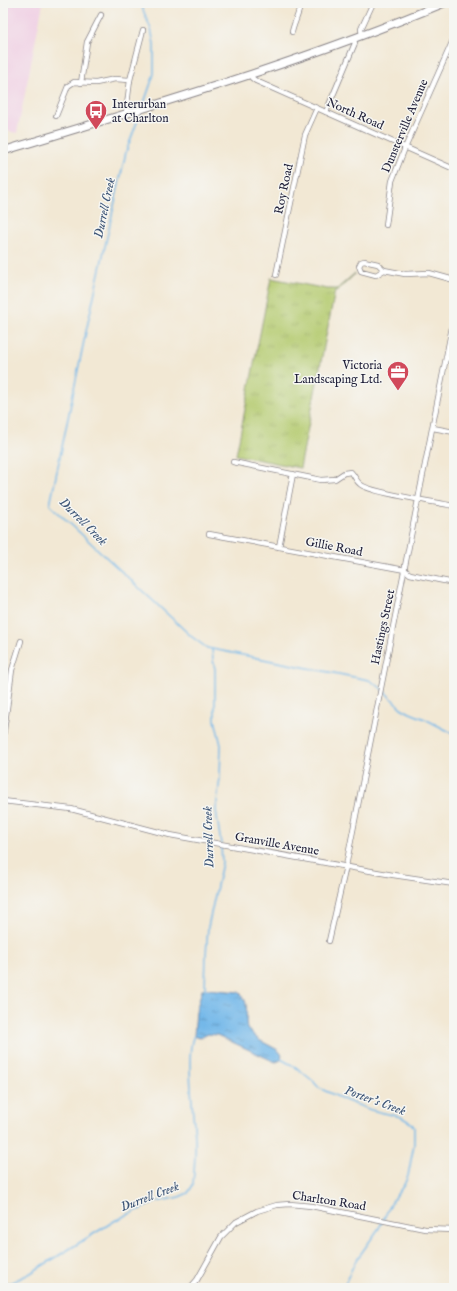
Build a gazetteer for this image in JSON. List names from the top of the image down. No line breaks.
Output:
{"streets":{"street":["North Road","Dunsterville Avenue","Roy Road","Gillie Road","Hastings Street","Granville Avenue","Charlton Road"]},"crossings":[["North Road","Dunsterville Avenue"],["North Road","Roy Road"],["Gillie Road","Hastings Street"],["Hastings Street","Granville Avenue"]],"water":["Durrell Creek","Porter's Creek"],"places":{"bus stop":["Interurban at Charlton"],"office":["Victoria Landscaping Ltd."]}}
